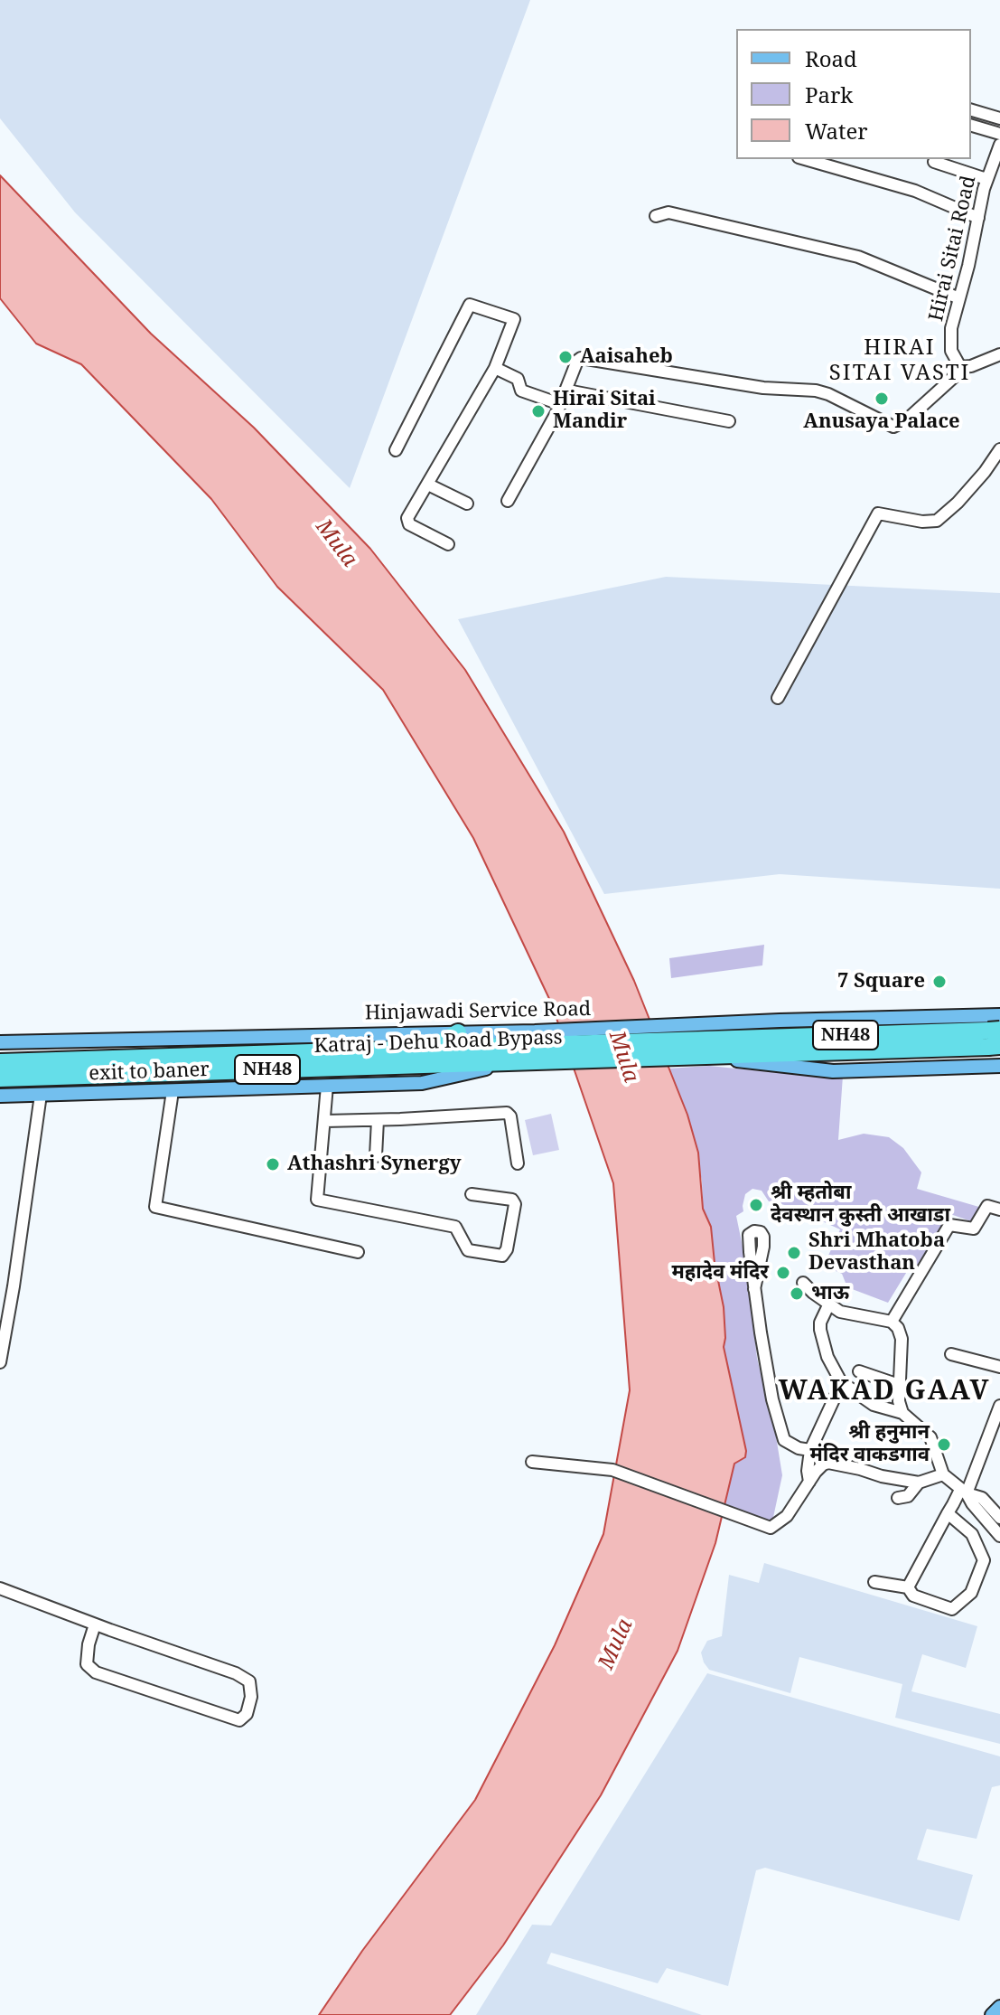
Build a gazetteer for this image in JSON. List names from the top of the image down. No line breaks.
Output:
{"streets":{"highway":["NH48","Katraj - Dehu Road Bypass"],"main road":["Hinjawadi Service Road","exit to baner"],"street":["Hirai Sitai Road"]},"crossings":[["Hinjawadi Service Road","Katraj - Dehu Road Bypass"],["NH48","Katraj - Dehu Road Bypass"],["Katraj - Dehu Road Bypass","exit to baner"]],"districts":["HIRAI SITAI VASTI","WAKAD GAAV"],"water":["Mula"],"places":["Aaisaheb","Anusaya Palace","Hirai Sitai Mandir","7 Square","Athashri Synergy","श्री म्हतोबा देवस्थान कुस्ती आखाडा","Shri Mhatoba Devasthan","महादेव मंदिर","भाऊ","श्री हनुमान मंदिर वाकडगाव"],"legend":["Road","Park","Water"]}
